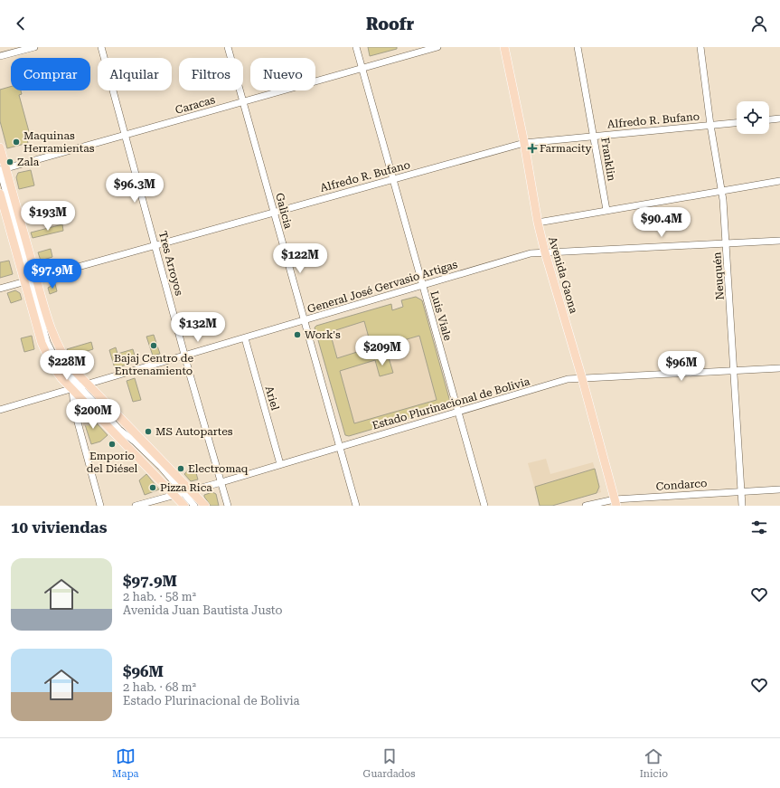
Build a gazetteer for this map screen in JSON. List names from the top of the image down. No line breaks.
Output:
{"streets":{"main road":["Avenida Gaona"],"street":["Caracas","Alfredo R. Bufano","Franklin","Galicia","Tres Arroyos","Neuquén","General José Gervasio Artigas","Luis Viale","Ariel","Estado Plurinacional de Bolivia","Condarco"]},"crossings":[["Caracas","Galicia"],["Caracas","Tres Arroyos"],["Caracas","Luis Viale"],["Alfredo R. Bufano","Franklin"],["Alfredo R. Bufano","Galicia"],["Alfredo R. Bufano","Tres Arroyos"],["Alfredo R. Bufano","Avenida Gaona"],["Alfredo R. Bufano","Neuquén"],["Alfredo R. Bufano","Luis Viale"],["Galicia","General José Gervasio Artigas"],["Galicia","Estado Plurinacional de Bolivia"],["Tres Arroyos","General José Gervasio Artigas"],["Tres Arroyos","Estado Plurinacional de Bolivia"],["Avenida Gaona","General José Gervasio Artigas"],["Avenida Gaona","Estado Plurinacional de Bolivia"],["Avenida Gaona","Condarco"],["Neuquén","General José Gervasio Artigas"],["Neuquén","Estado Plurinacional de Bolivia"],["Neuquén","Condarco"],["General José Gervasio Artigas","Luis Viale"],["General José Gervasio Artigas","Ariel"],["Luis Viale","Estado Plurinacional de Bolivia"],["Ariel","Estado Plurinacional de Bolivia"]],"places":{"other":["Maquinas Herramientas","Zala","Work's","Bajaj Centro de Entrenamiento","MS Autopartes","Emporio del Diésel","Electromaq","Pizza Rica"],"health":["Farmacity"]},"page":{"header":"Roofr","chip":["Comprar","Alquilar","Filtros","Nuevo"],"price":["$96.3M","$193M","$90.4M","$122M","$97.9M","$132M","$209M","$228M","$96M","$200M"],"heading":"10 viviendas","list":[{"name":"$97.9M","note":"2 hab. · 58 m² · Avenida Juan Bautista Justo"},{"name":"$96M","note":"2 hab. · 68 m² · Estado Plurinacional de Bolivia"}],"tabs":["Mapa","Guardados","Inicio"]}}
